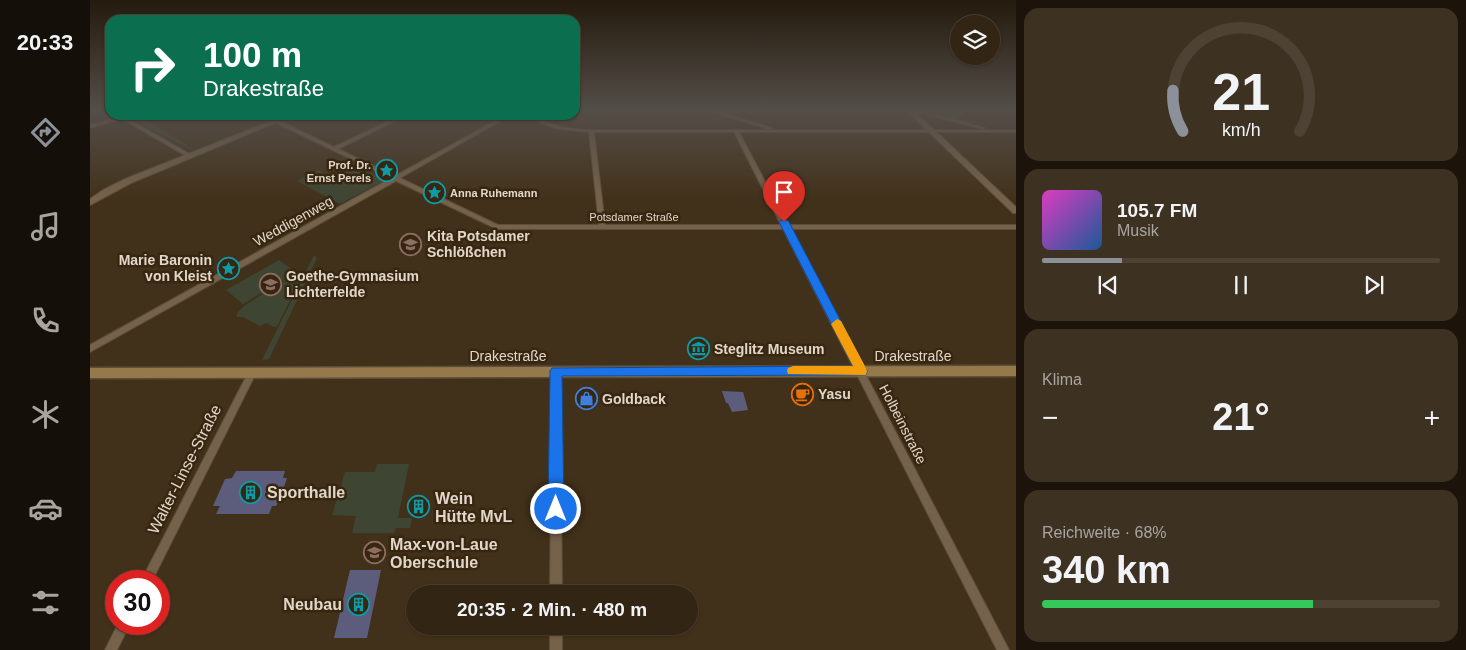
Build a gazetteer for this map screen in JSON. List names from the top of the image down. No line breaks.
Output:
{"streets":{"main road":["Drakestraße"],"street":["Potsdamer Straße","Weddigenweg","Holbeinstraße","Walter-Linse-Straße"]},"crossings":[["Potsdamer Straße","Weddigenweg"],["Potsdamer Straße","Holbeinstraße"],["Drakestraße","Holbeinstraße"],["Drakestraße","Walter-Linse-Straße"]],"places":{"place":["Prof. Dr. Ernst Perels","Anna Ruhemann","Marie Baronin von Kleist"],"school or university":["Kita Potsdamer Schlößchen","Goethe-Gymnasium Lichterfelde","Max-von-Laue Oberschule"],"museum":["Steglitz Museum"],"cafe":["Yasu"],"shop":["Goldback"],"building":["Sporthalle","Wein Hütte MvL","Neubau"]},"page":{"tabs":"20:33","turn":["100 m","Drakestraße"],"song":["105.7 FM","Musik"],"tile":["Klima",["Reichweite · 68%","340 km"]],"heat":["−","21°","+"],"limit":"30","trip":"20:35 · 2 Min. · 480 m","gauge":["21","km/h"]}}
